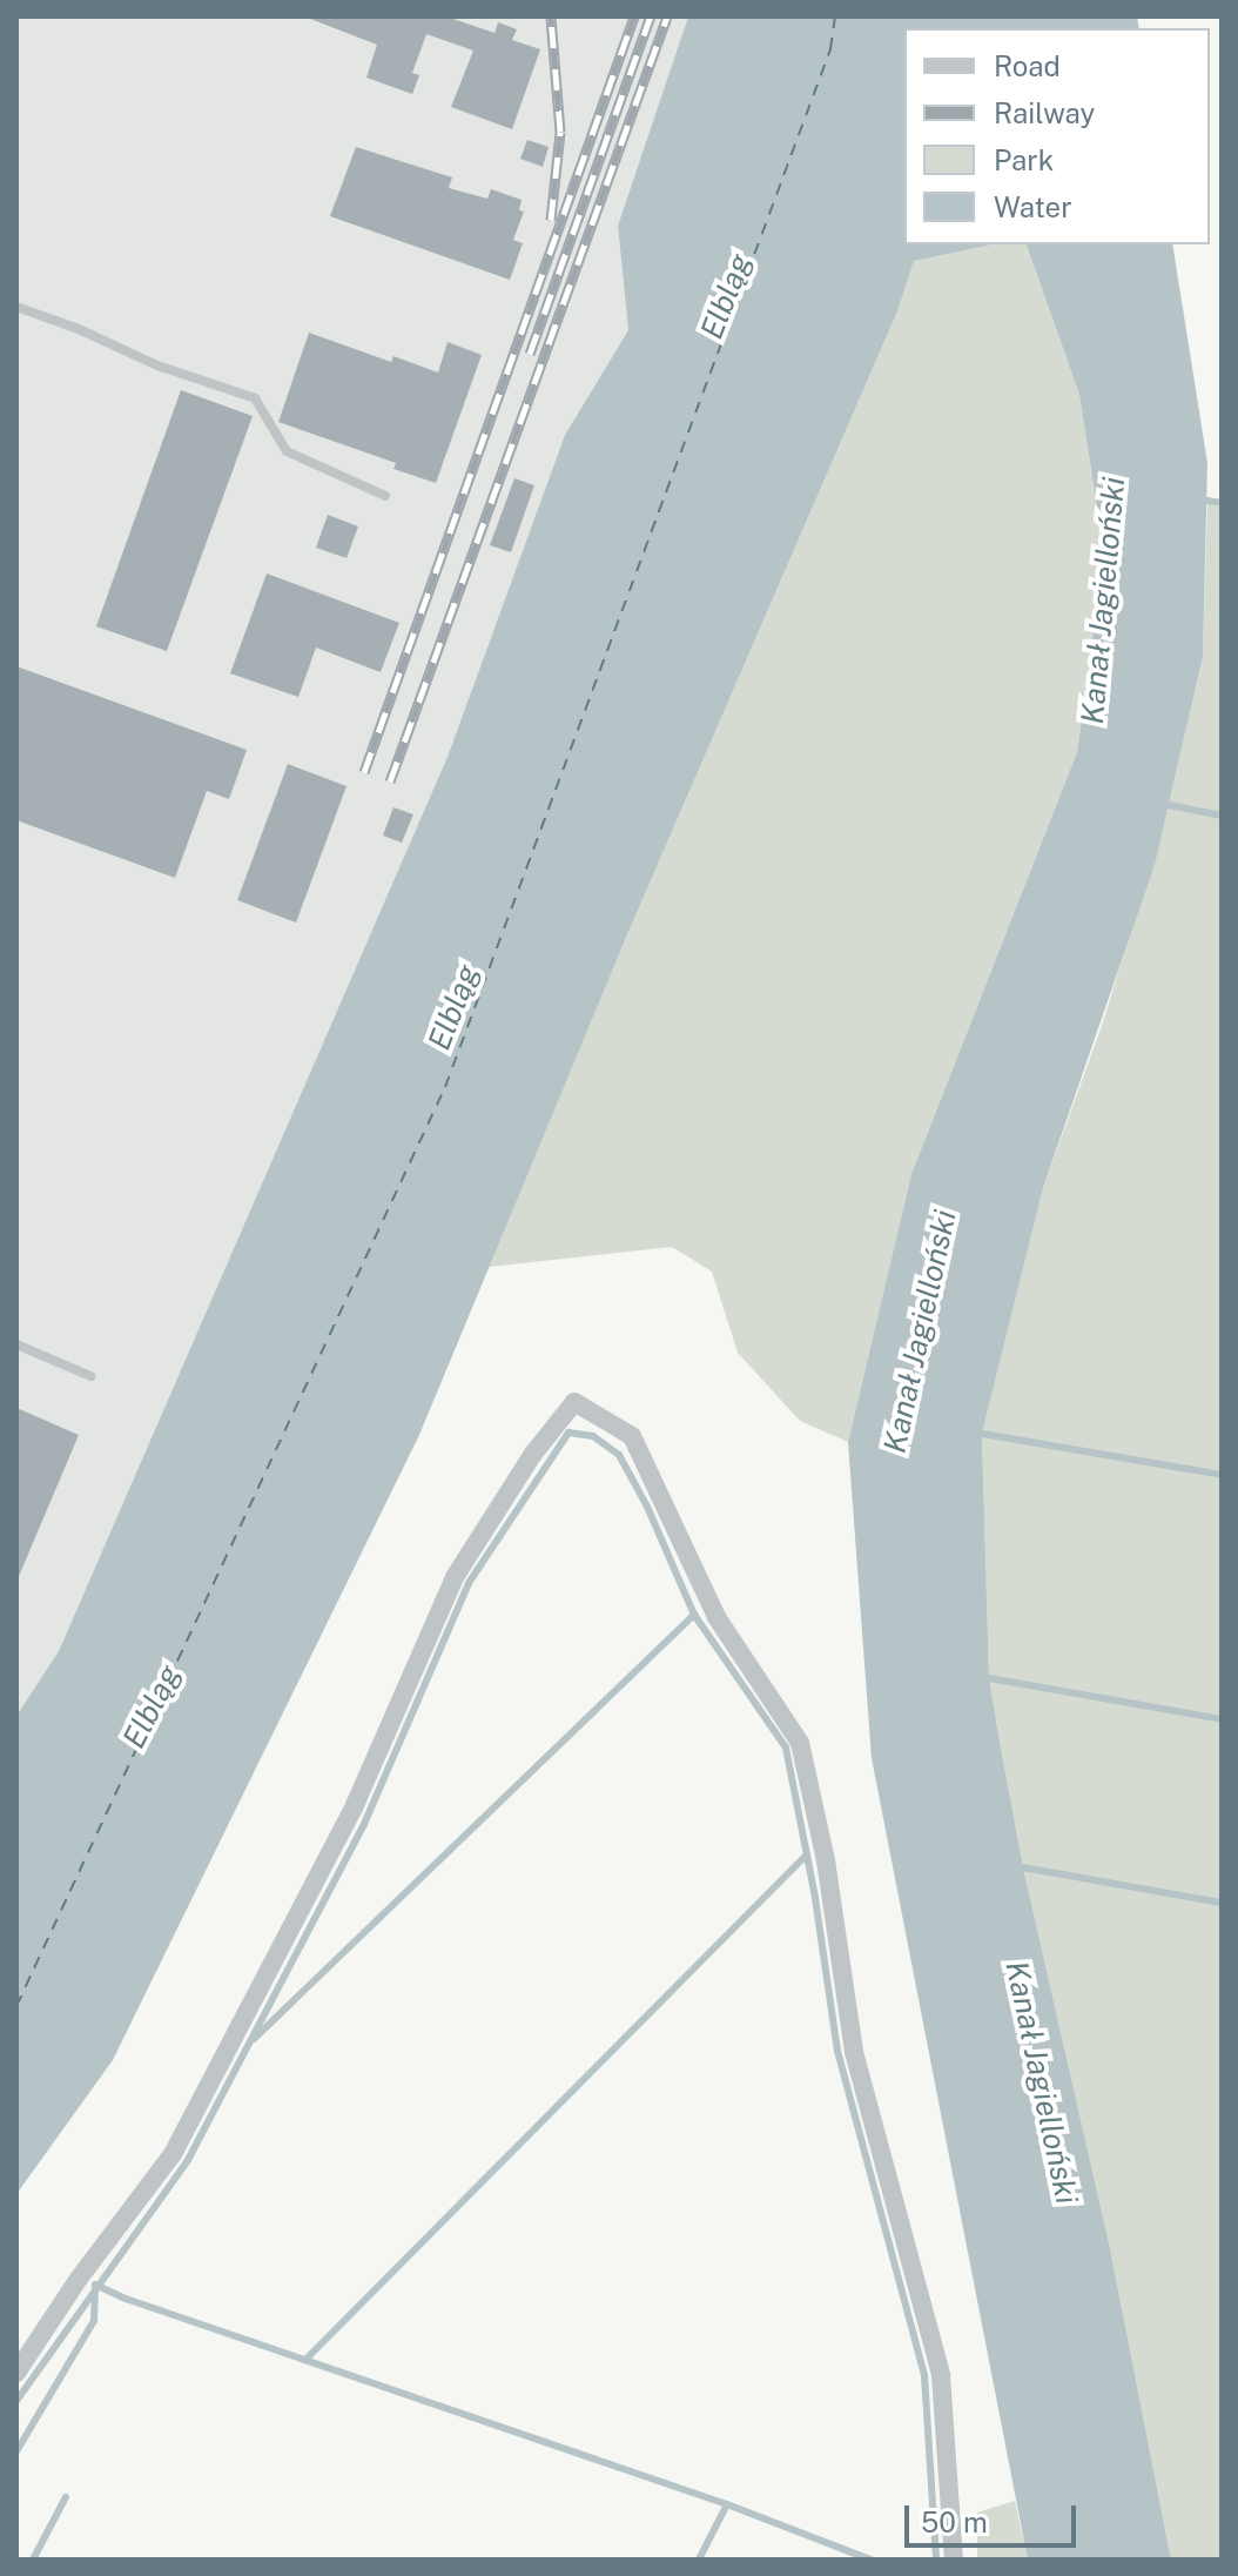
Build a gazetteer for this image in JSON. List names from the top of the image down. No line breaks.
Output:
{"water":["Elbląg","Kanał Jagielloński"],"legend":["Road","Railway","Park","Water"],"scale_bar":"50 m"}
